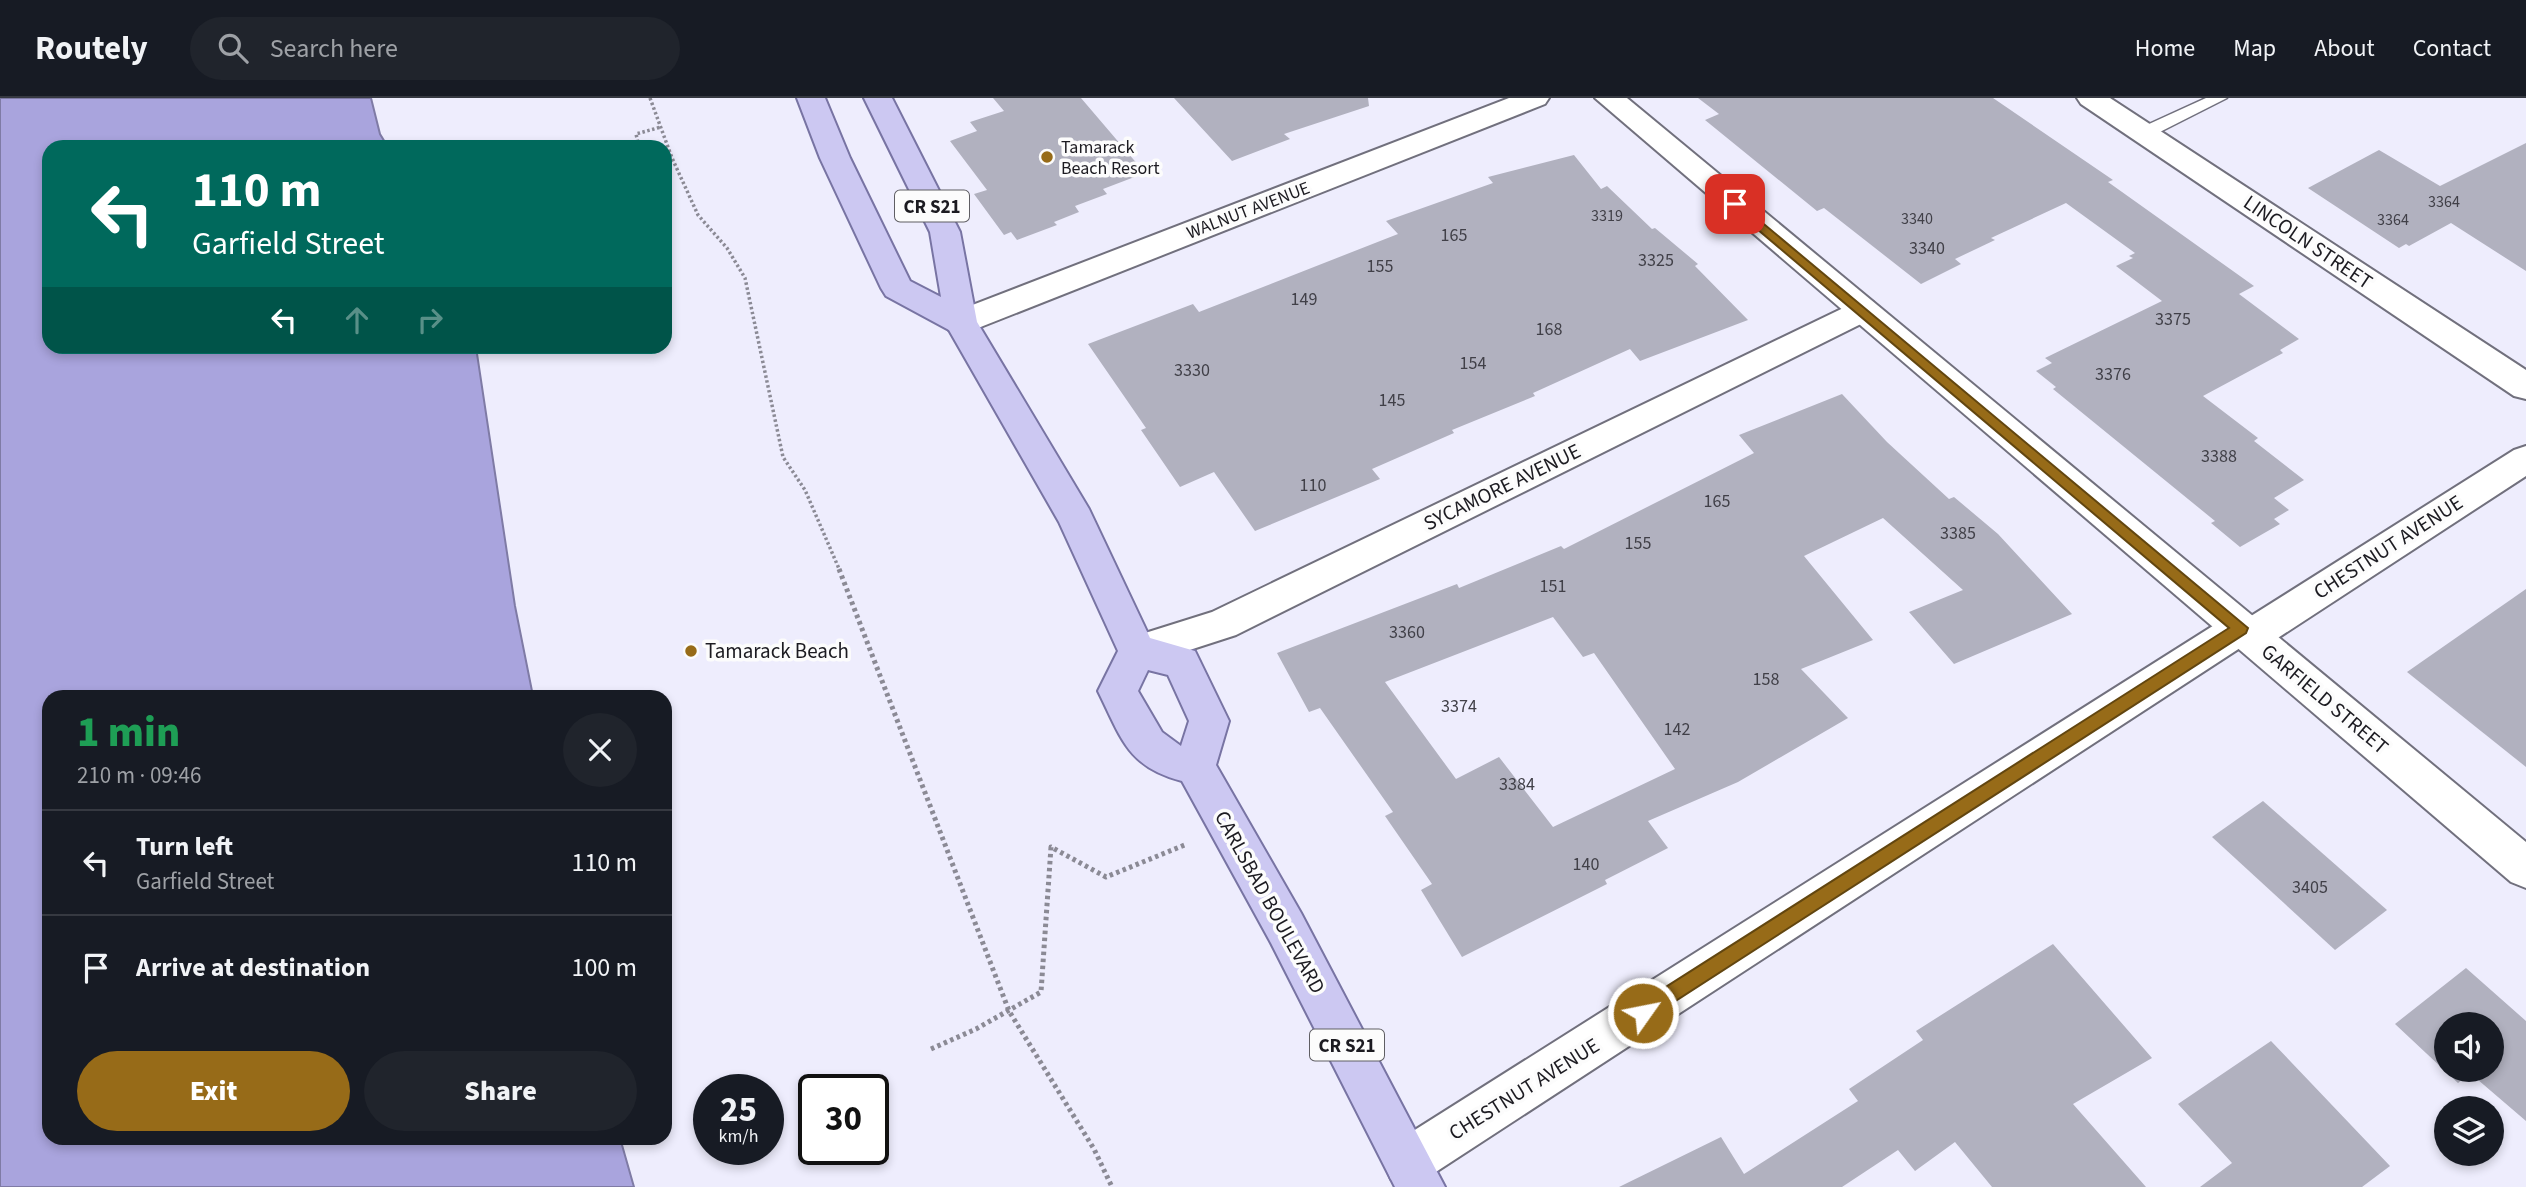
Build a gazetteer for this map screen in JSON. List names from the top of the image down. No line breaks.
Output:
{"streets":{"main road":["CR S21","CARLSBAD BOULEVARD"],"street":["WALNUT AVENUE","LINCOLN STREET","SYCAMORE AVENUE","CHESTNUT AVENUE","GARFIELD STREET"]},"crossings":[["CR S21","WALNUT AVENUE"],["CR S21","SYCAMORE AVENUE"],["SYCAMORE AVENUE","GARFIELD STREET"],["CHESTNUT AVENUE","GARFIELD STREET"],["CHESTNUT AVENUE","CARLSBAD BOULEVARD"]],"places":["Tamarack Beach Resort","Tamarack Beach"],"house_numbers":["3364","3319","3340","3364","165","3340","3325","155","149","3375","168","154","3330","3376","145","3388","110","165","3385","155","151","3360","158","3374","142","3384","140","3405"],"page":{"header":"Routely","search":"Search here","nav":["Home","Map","About","Contact"],"turn":["110 m","Garfield Street"],"heading":["1 min","210 m · 09:46"],"list":[{"name":"Turn left","note":"Garfield Street","value":"110 m"},{"name":"Arrive at destination","value":"100 m"}],"buttons":["Exit","Share"],"speed":"25 km/h","limit":"30"}}
